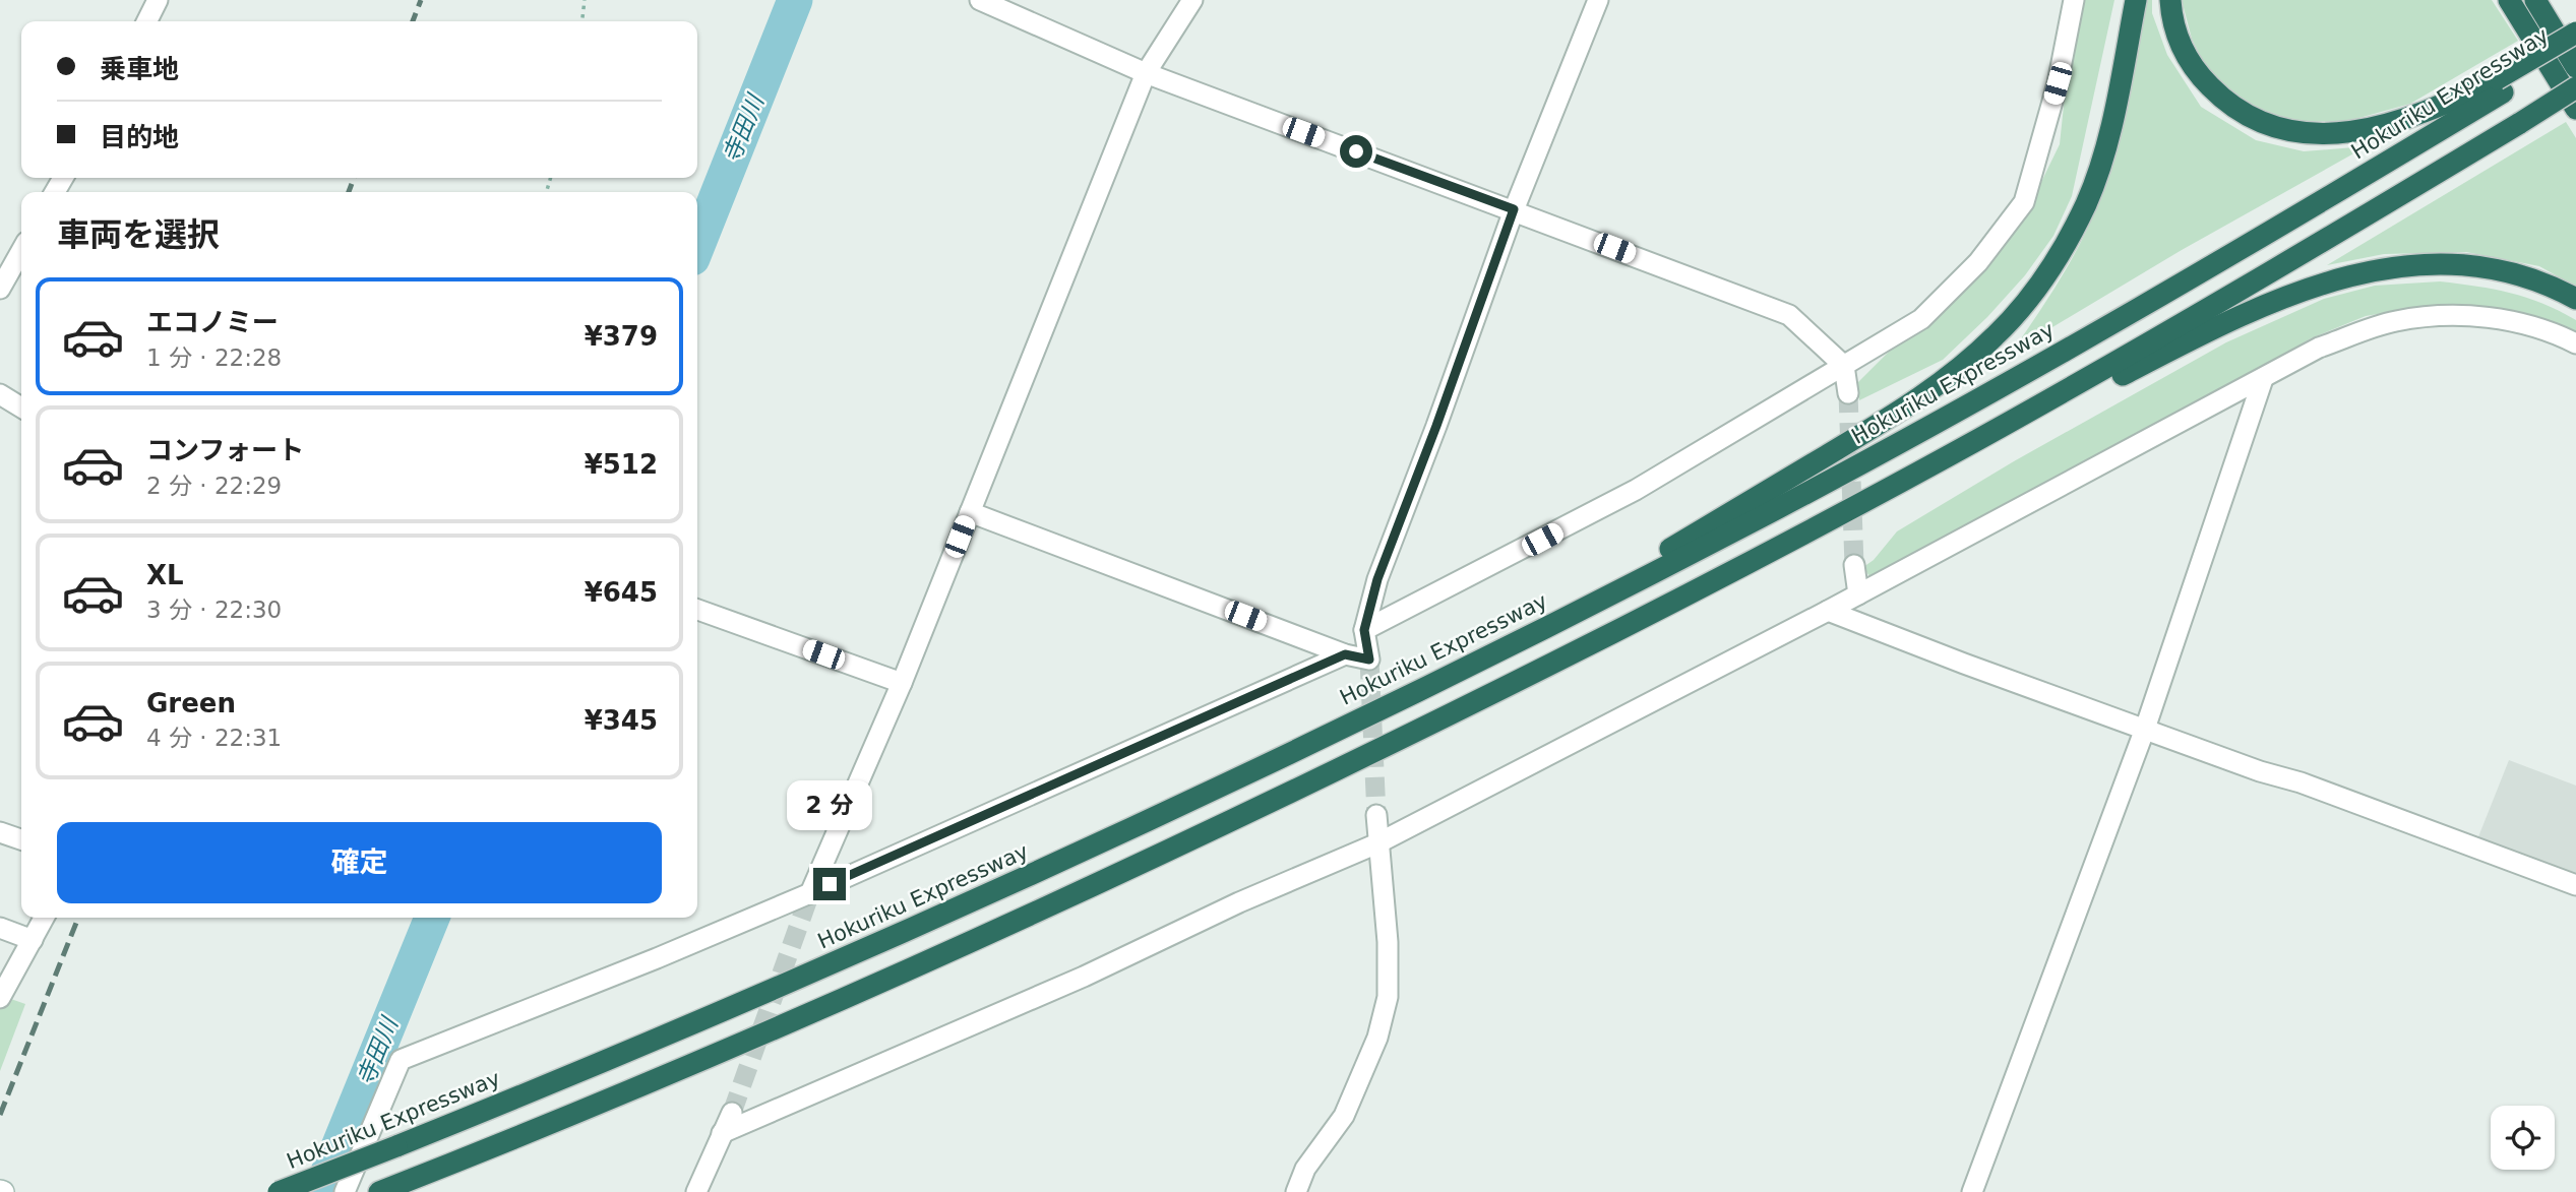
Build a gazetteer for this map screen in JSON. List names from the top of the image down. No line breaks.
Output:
{"streets":{"highway":["Hokuriku Expressway"]},"water":["寺田川"],"page":{"banner":["乗車地","目的地"],"heading":"車両を選択","list":[{"name":"エコノミー","note":"1 分 · 22:28","value":"¥379"},{"name":"コンフォート","note":"2 分 · 22:29","value":"¥512"},{"name":"XL","note":"3 分 · 22:30","value":"¥645"},{"name":"Green","note":"4 分 · 22:31","value":"¥345"}],"bubble":"2 分","buttons":"確定"}}
